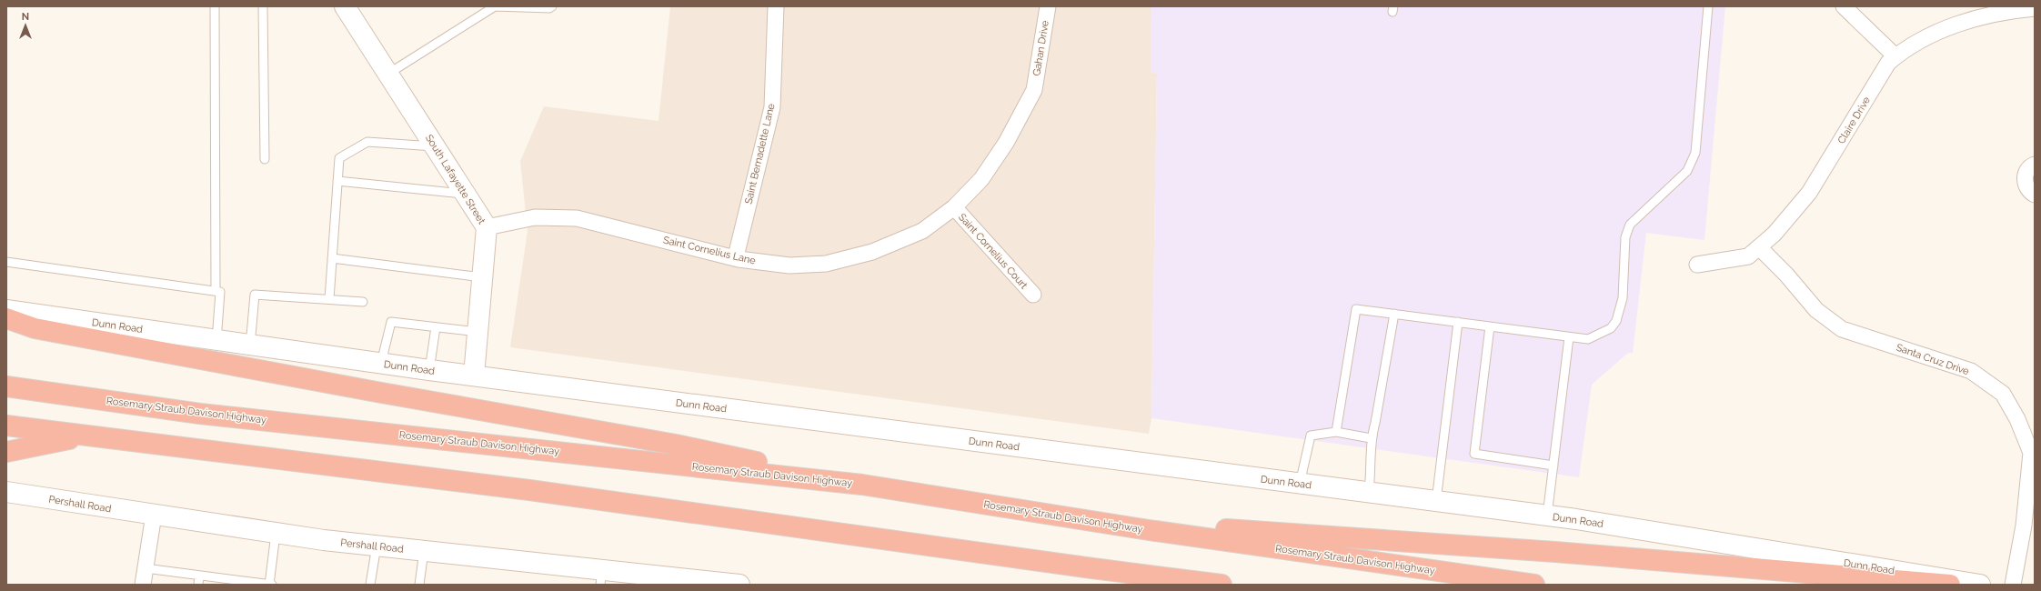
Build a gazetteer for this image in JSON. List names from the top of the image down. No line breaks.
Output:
{"streets":{"highway":["Rosemary Straub Davison Highway"],"street":["Gahan Drive","Claire Drive","Saint Bernadette Lane","South Lafayette Street","Saint Cornelius Lane","Saint Cornelius Court","Dunn Road","Santa Cruz Drive","Pershall Road"]},"crossings":[["Gahan Drive","Saint Cornelius Lane"],["Claire Drive","Santa Cruz Drive"],["Saint Bernadette Lane","Saint Cornelius Lane"],["South Lafayette Street","Saint Cornelius Lane"],["South Lafayette Street","Dunn Road"],["Saint Cornelius Lane","Saint Cornelius Court"]],"north":"top"}
